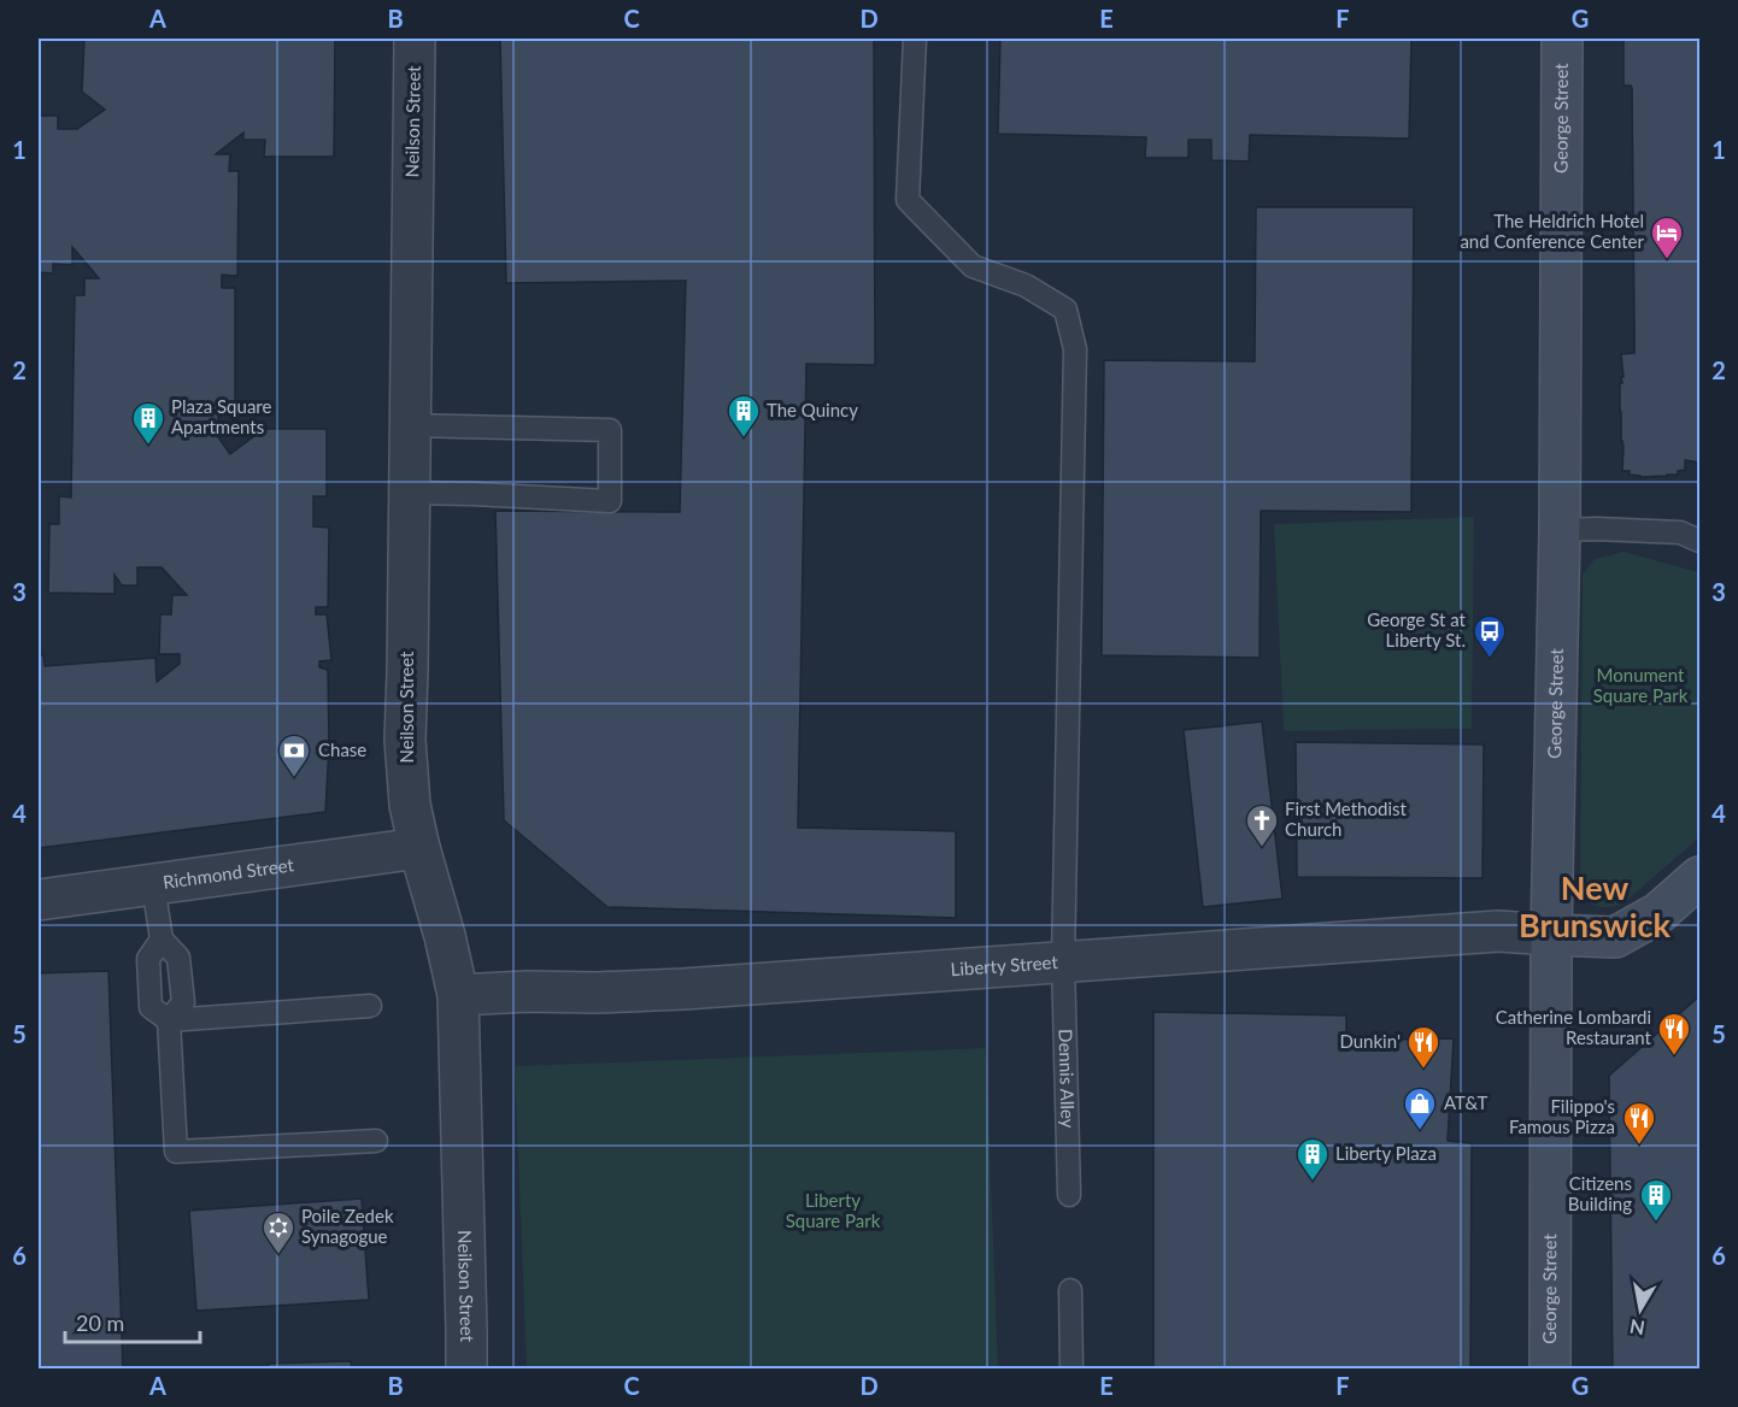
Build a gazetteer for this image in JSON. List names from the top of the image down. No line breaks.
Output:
{"streets":{"street":["George Street","Neilson Street","Richmond Street","Liberty Street"],"lane":["Dennis Alley"]},"crossings":[["George Street","Liberty Street"],["Neilson Street","Richmond Street"],["Neilson Street","Liberty Street"],["Liberty Street","Dennis Alley"]],"districts":["New Brunswick"],"parks":["Monument Square Park","Liberty Square Park"],"places":{"hotel":["The Heldrich Hotel and Conference Center"],"building":["The Quincy","Plaza Square Apartments","Liberty Plaza","Citizens Building"],"bus stop":["George St at Liberty St."],"bank":["Chase"],"church":["First Methodist Church"],"restaurant":["Catherine Lombardi Restaurant","Dunkin'","Filippo's Famous Pizza"],"shop":["AT&T"],"synagogue":["Poile Zedek Synagogue"]},"scale_bar":"20 m","north":"bottom","grid":{"columns":["A","B","C","D","E","F","G"],"rows":["1","2","3","4","5","6"]}}
